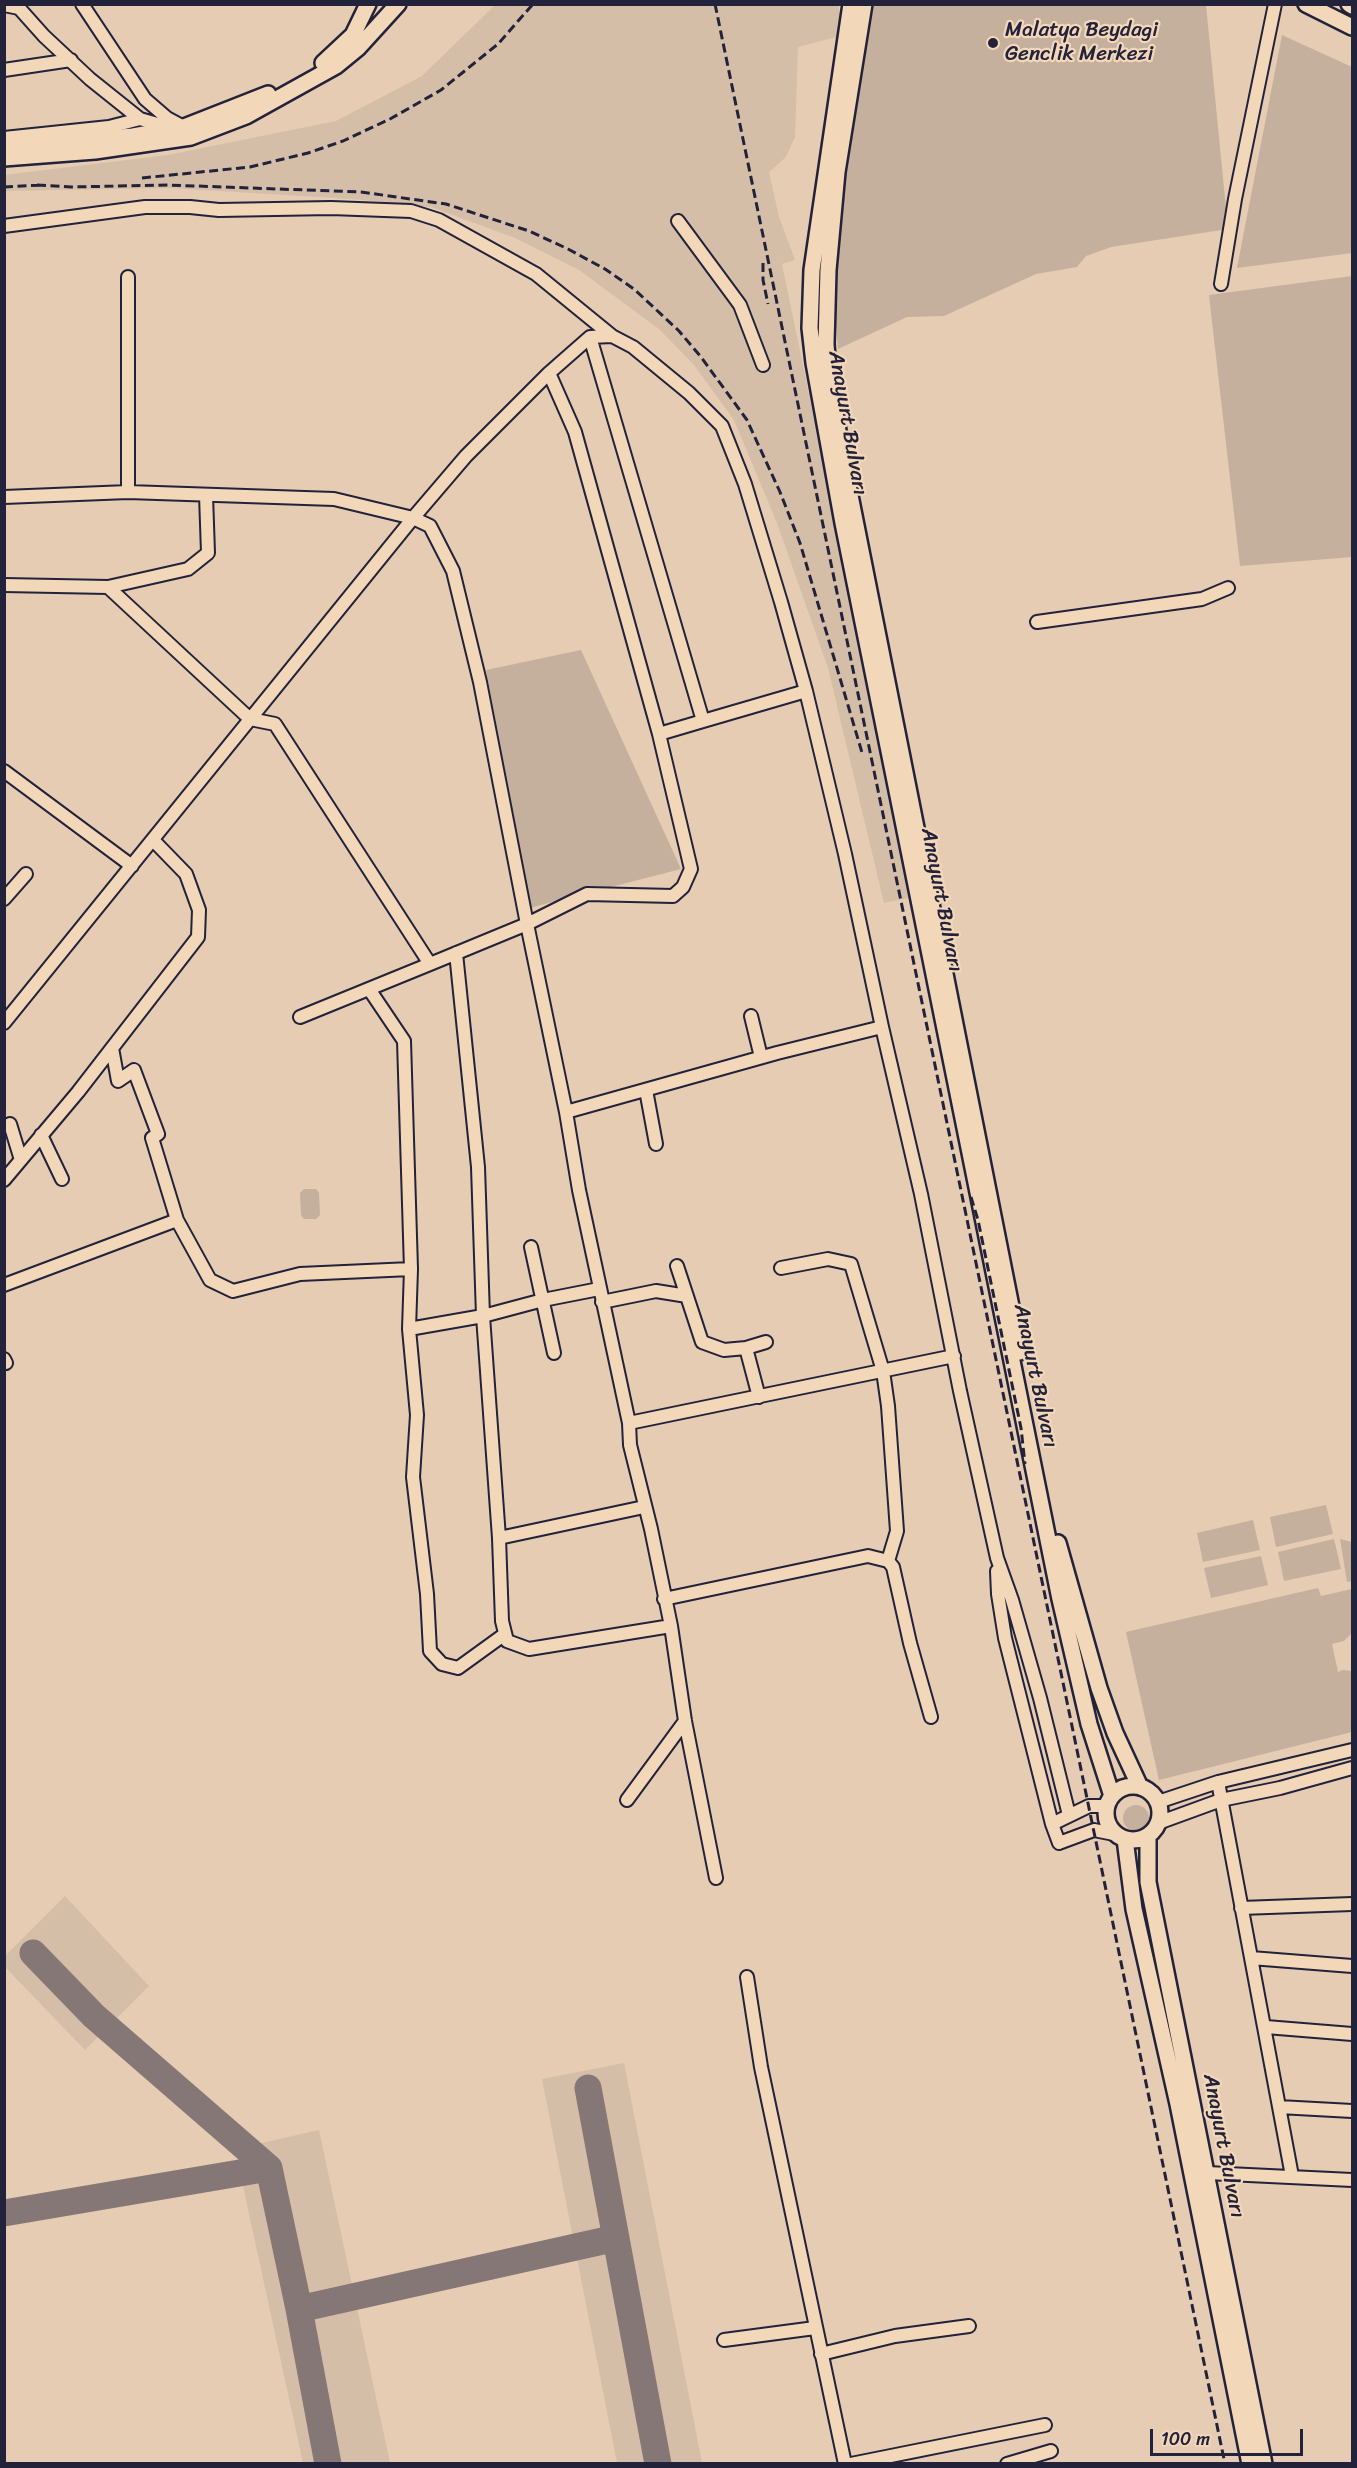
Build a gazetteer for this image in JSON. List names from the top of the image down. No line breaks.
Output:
{"streets":{"main road":["Anayurt Bulvarı"]},"places":["Malatya Beydagi Genclik Merkezi"],"scale_bar":"100 m"}
